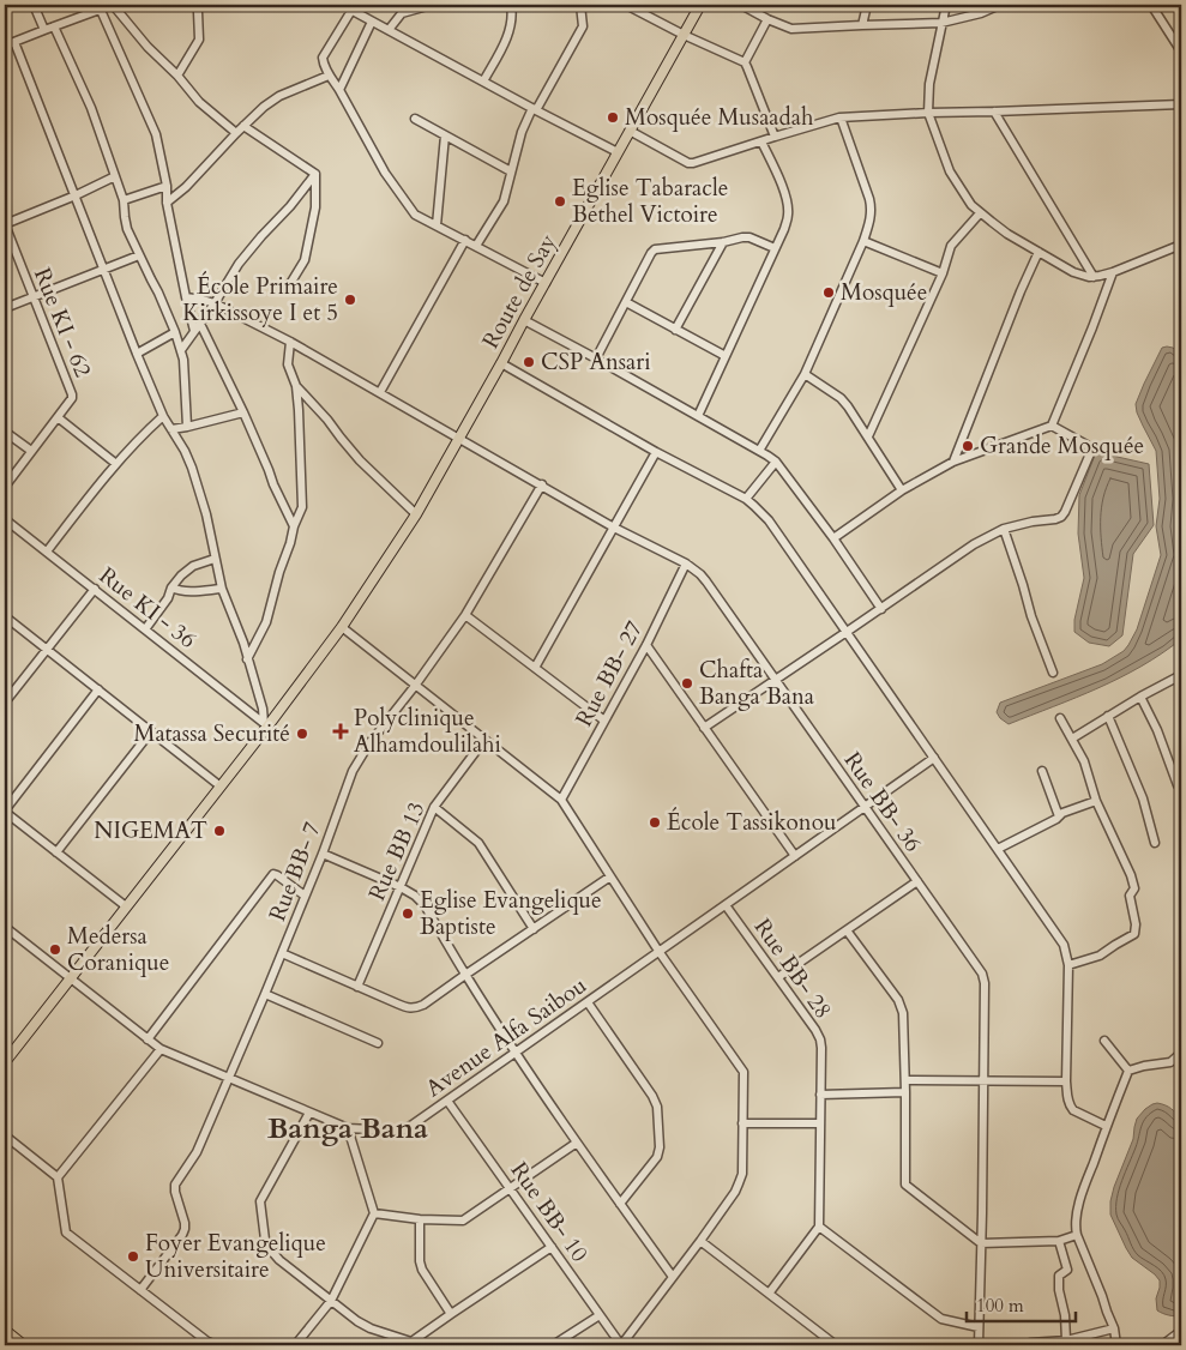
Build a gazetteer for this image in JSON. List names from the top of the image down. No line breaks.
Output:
{"streets":{"main road":["Route de Say"],"street":["Rue KI - 62","Rue KI - 36","Rue BB- 27","Rue BB- 36","Rue BB 13","Rue BB- 7","Rue BB- 28","Avenue Alfa Saibou","Rue BB- 10"]},"crossings":[["Route de Say","Rue KI - 36"],["Route de Say","Rue BB- 36"],["Route de Say","Avenue Alfa Saibou"],["Rue BB- 27","Rue BB- 36"],["Rue BB- 36","Rue BB- 7"],["Rue BB- 36","Avenue Alfa Saibou"],["Rue BB- 7","Avenue Alfa Saibou"],["Rue BB- 28","Avenue Alfa Saibou"],["Avenue Alfa Saibou","Rue BB- 10"]],"districts":["Banga Bana"],"places":{"other":["Mosquée Musaadah","Eglise Tabaracle Bethel Victoire","Mosquée","École Primaire Kirkissoye I et 5","CSP Ansari","Grande Mosquée","Chafta Banga Bana","Matassa Securité","École Tassikonou","NIGEMAT","Eglise Evangelique Baptiste","Medersa Coranique","Foyer Evangelique Universitaire"],"health":["Polyclinique Alhamdoulilahi"]},"scale_bar":"100 m"}
